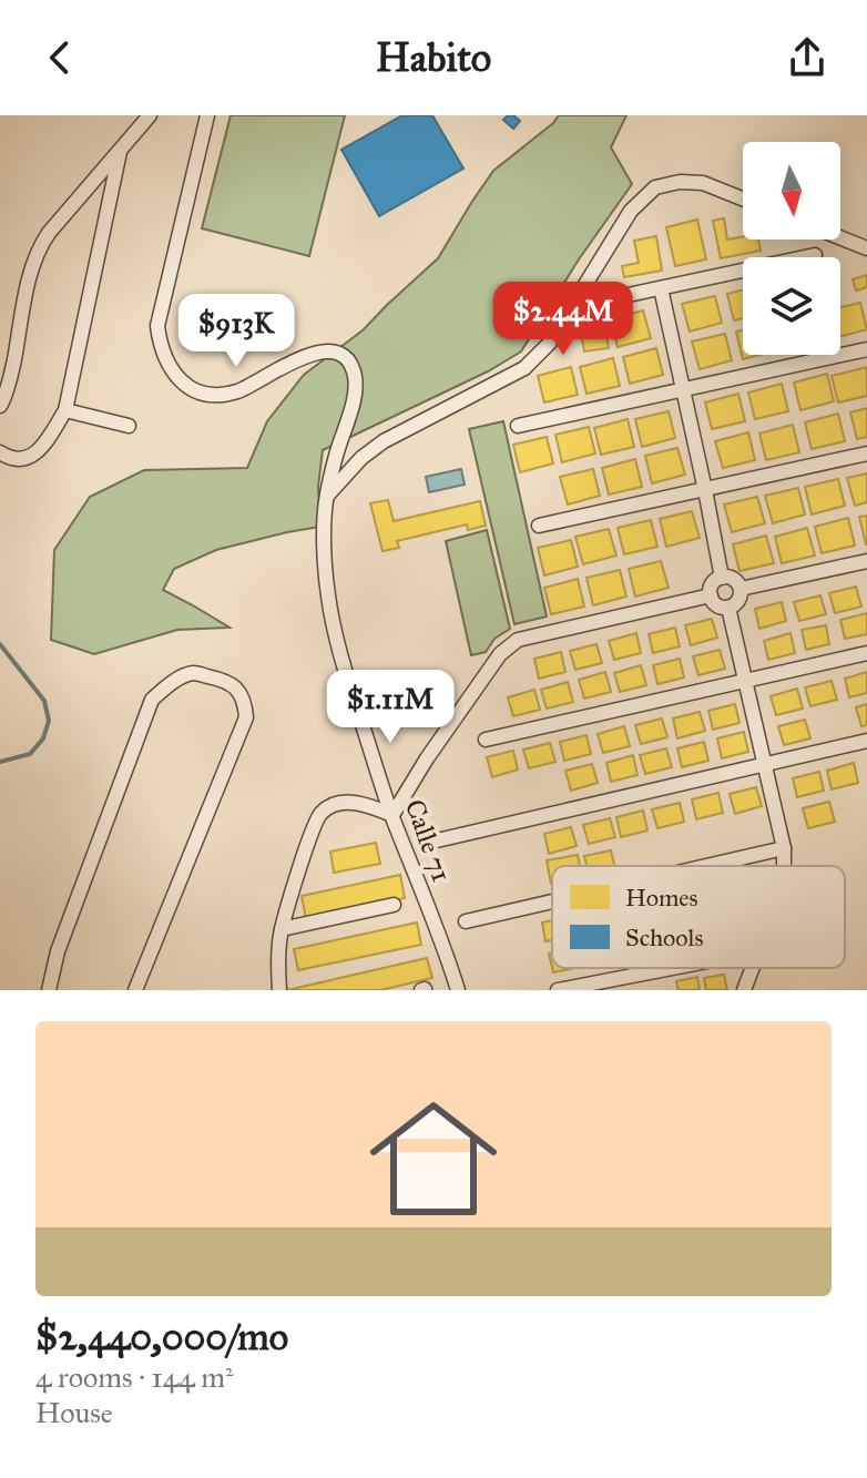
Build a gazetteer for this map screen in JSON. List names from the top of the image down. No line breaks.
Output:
{"streets":{"street":["Calle 71"]},"legend":["Homes","Schools"],"north":"bottom","page":{"header":"Habito","price":["$2.44M","$913K","$1.11M"],"list":[{"name":"$2,440,000/mo","note":"4 rooms · 144 m² · House"}]}}
